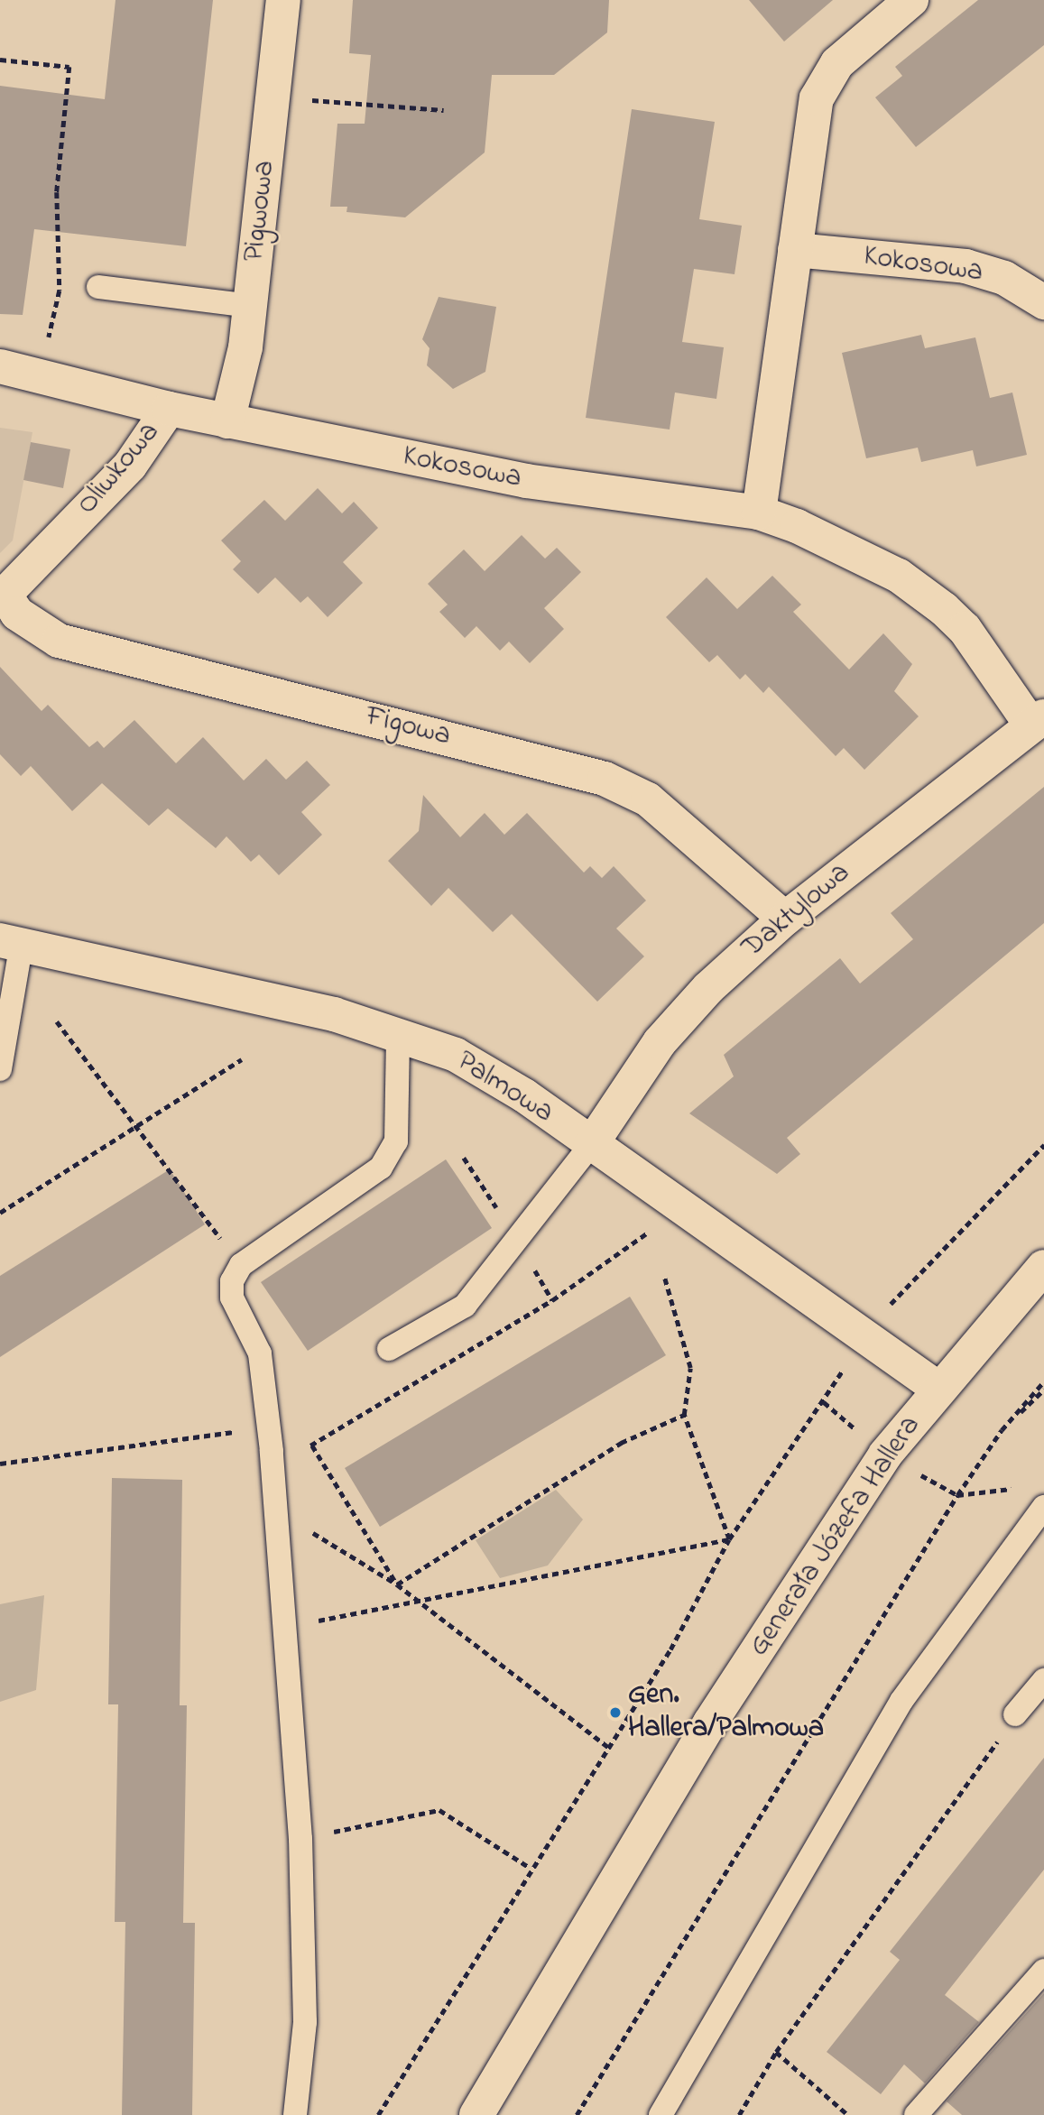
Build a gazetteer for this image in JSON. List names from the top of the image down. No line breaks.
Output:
{"streets":{"street":["Pigwowa","Kokosowa","Oliwkowa","Figowa","Daktylowa","Palmowa","Generała Józefa Hallera"]},"crossings":[["Pigwowa","Kokosowa"],["Kokosowa","Oliwkowa"],["Kokosowa","Daktylowa"],["Oliwkowa","Figowa"],["Figowa","Daktylowa"],["Daktylowa","Palmowa"],["Palmowa","Generała Józefa Hallera"]],"places":["Gen. Hallera/Palmowa"]}
